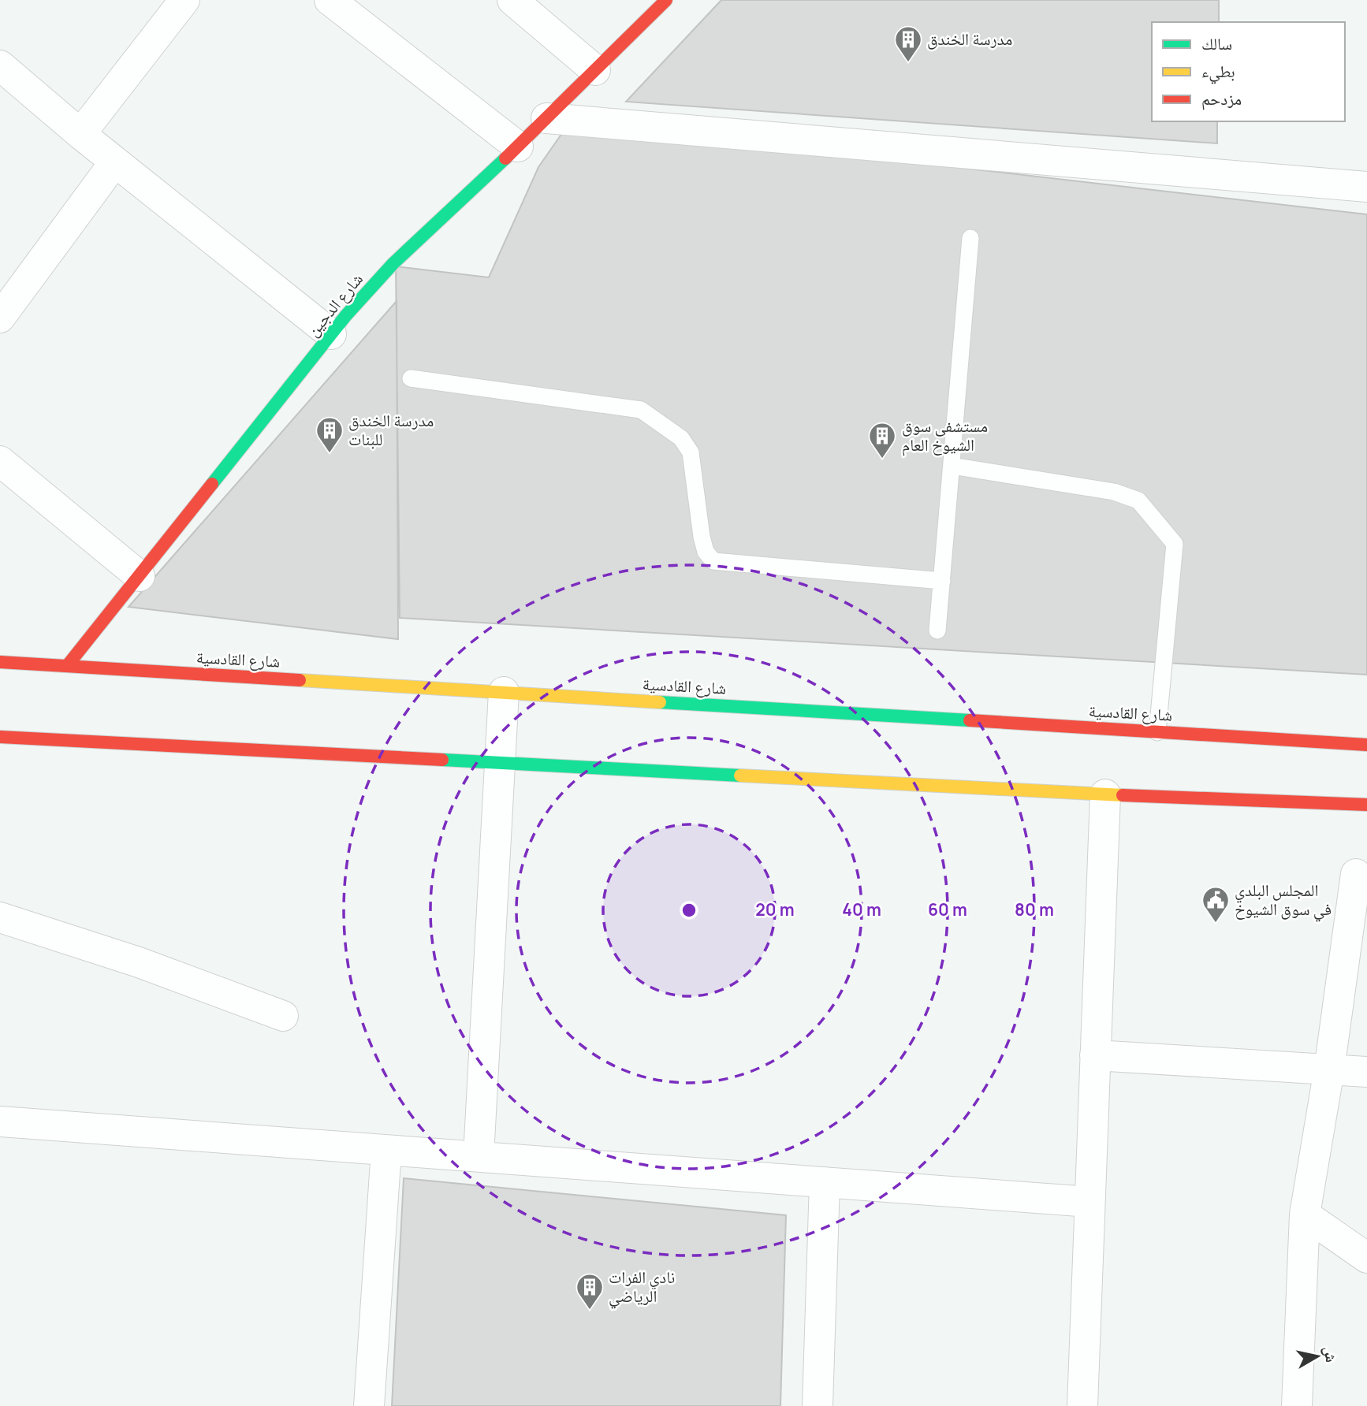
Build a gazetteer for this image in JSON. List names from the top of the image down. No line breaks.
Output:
{"streets":{"main road":["شارع الدجين","شارع القادسية"]},"crossings":[["شارع الدجين","شارع القادسية"]],"places":{"building":["مدرسة الخندق","مدرسة الخندق للبنات","مستشفى سوق الشيوخ العام","نادي الفرات الرياضي"],"public building":["المجلس البلدي في سوق الشيوخ"]},"legend":["سالك","بطيء","مزدحم"],"north":"right","rings":["20 m","40 m","60 m","80 m"]}
